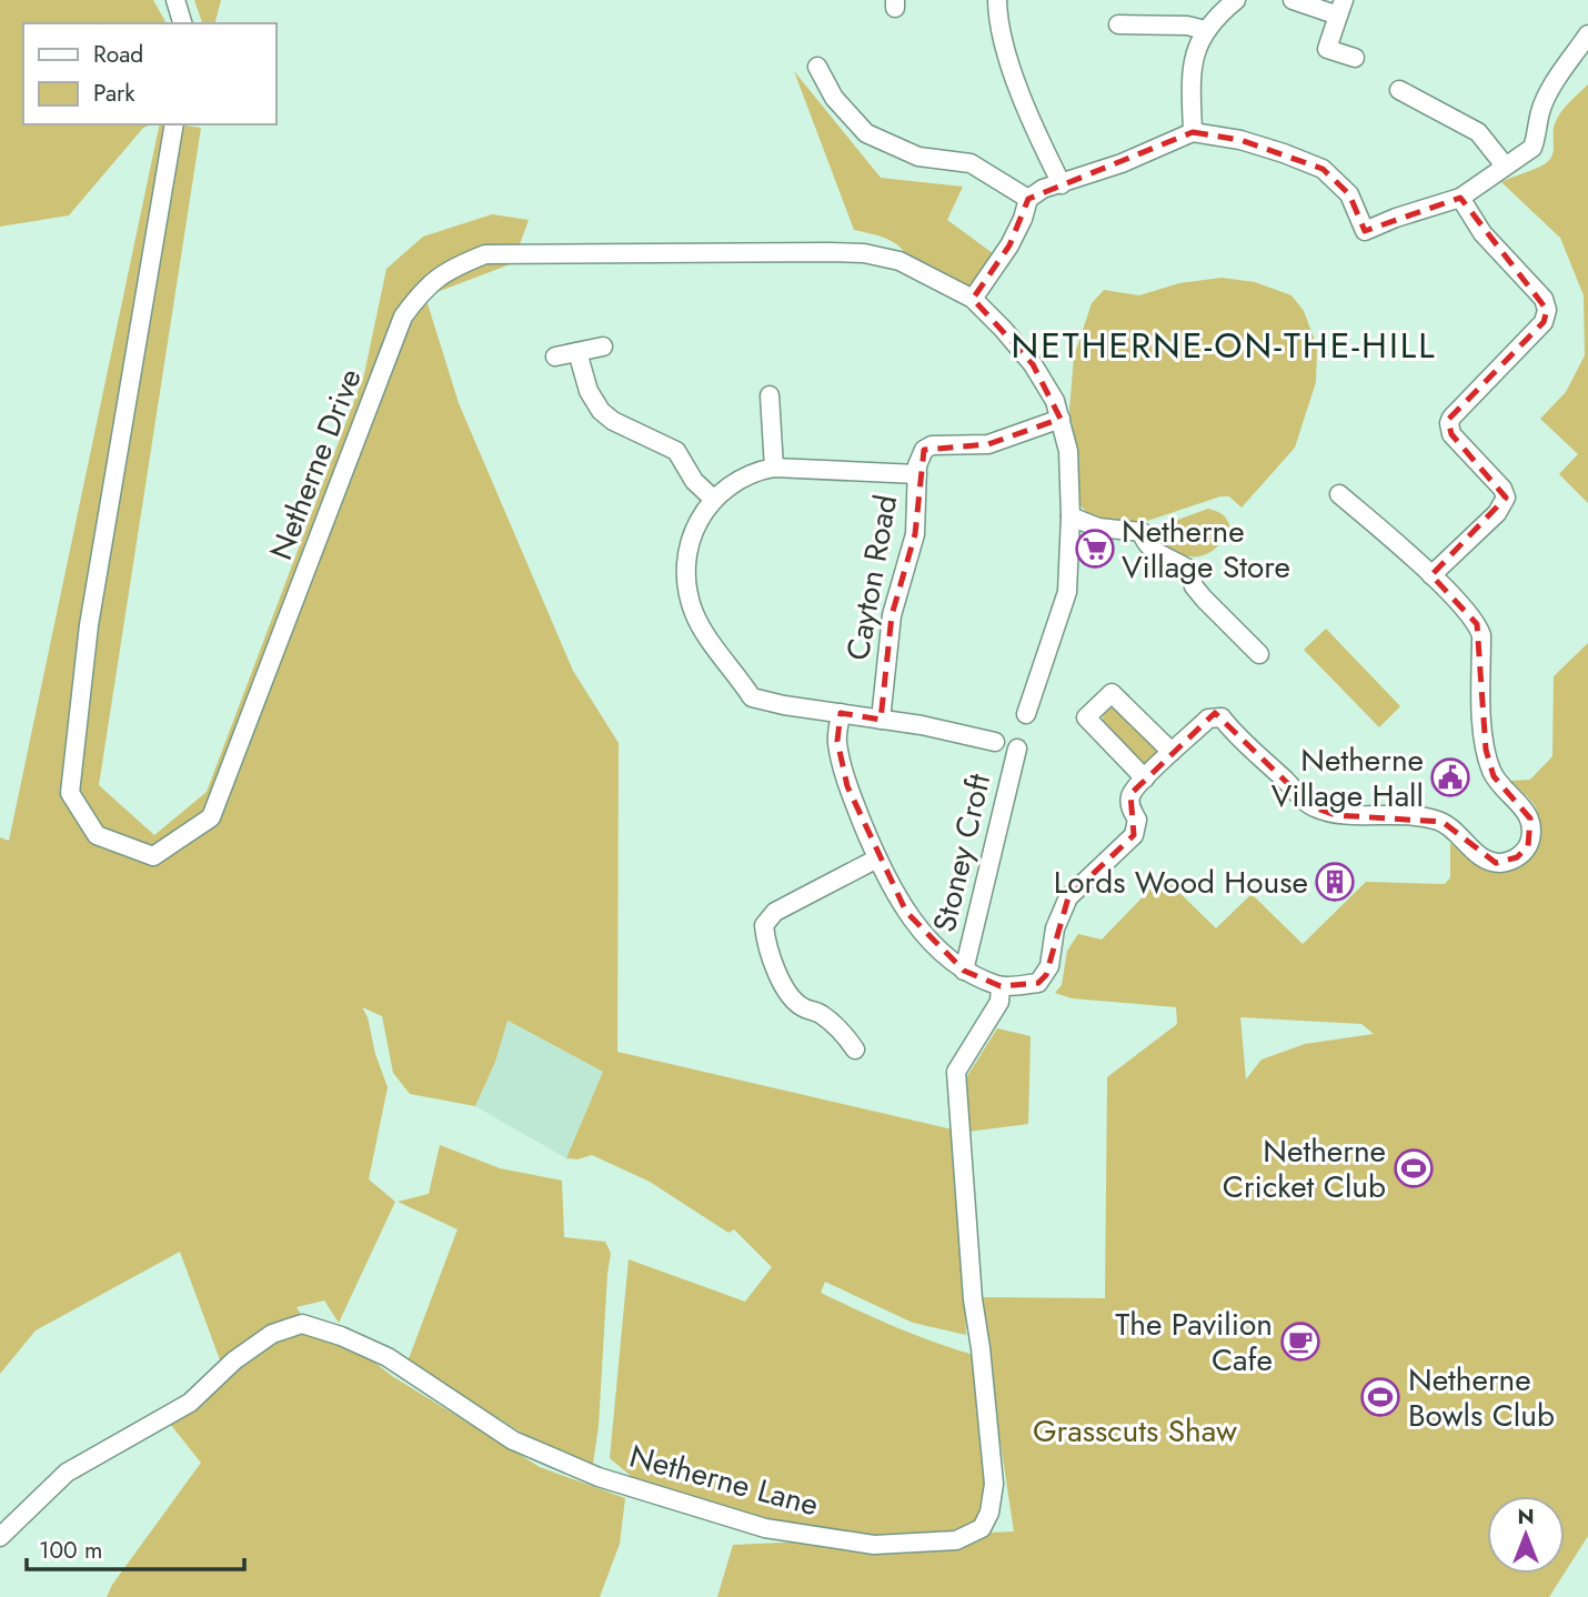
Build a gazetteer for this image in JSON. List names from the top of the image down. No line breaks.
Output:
{"streets":{"street":["Netherne Drive","Cayton Road","Stoney Croft","Netherne Lane"]},"crossings":[["Netherne Drive","Cayton Road"]],"districts":["NETHERNE-ON-THE-HILL"],"parks":["Grasscuts Shaw"],"places":{"supermarket":["Netherne Village Store"],"public building":["Netherne Village Hall"],"building":["Lords Wood House"],"sports":["Netherne Cricket Club","Netherne Bowls Club"],"cafe":["The Pavilion Cafe"]},"legend":["Road","Park"],"scale_bar":"100 m","north":"top"}
